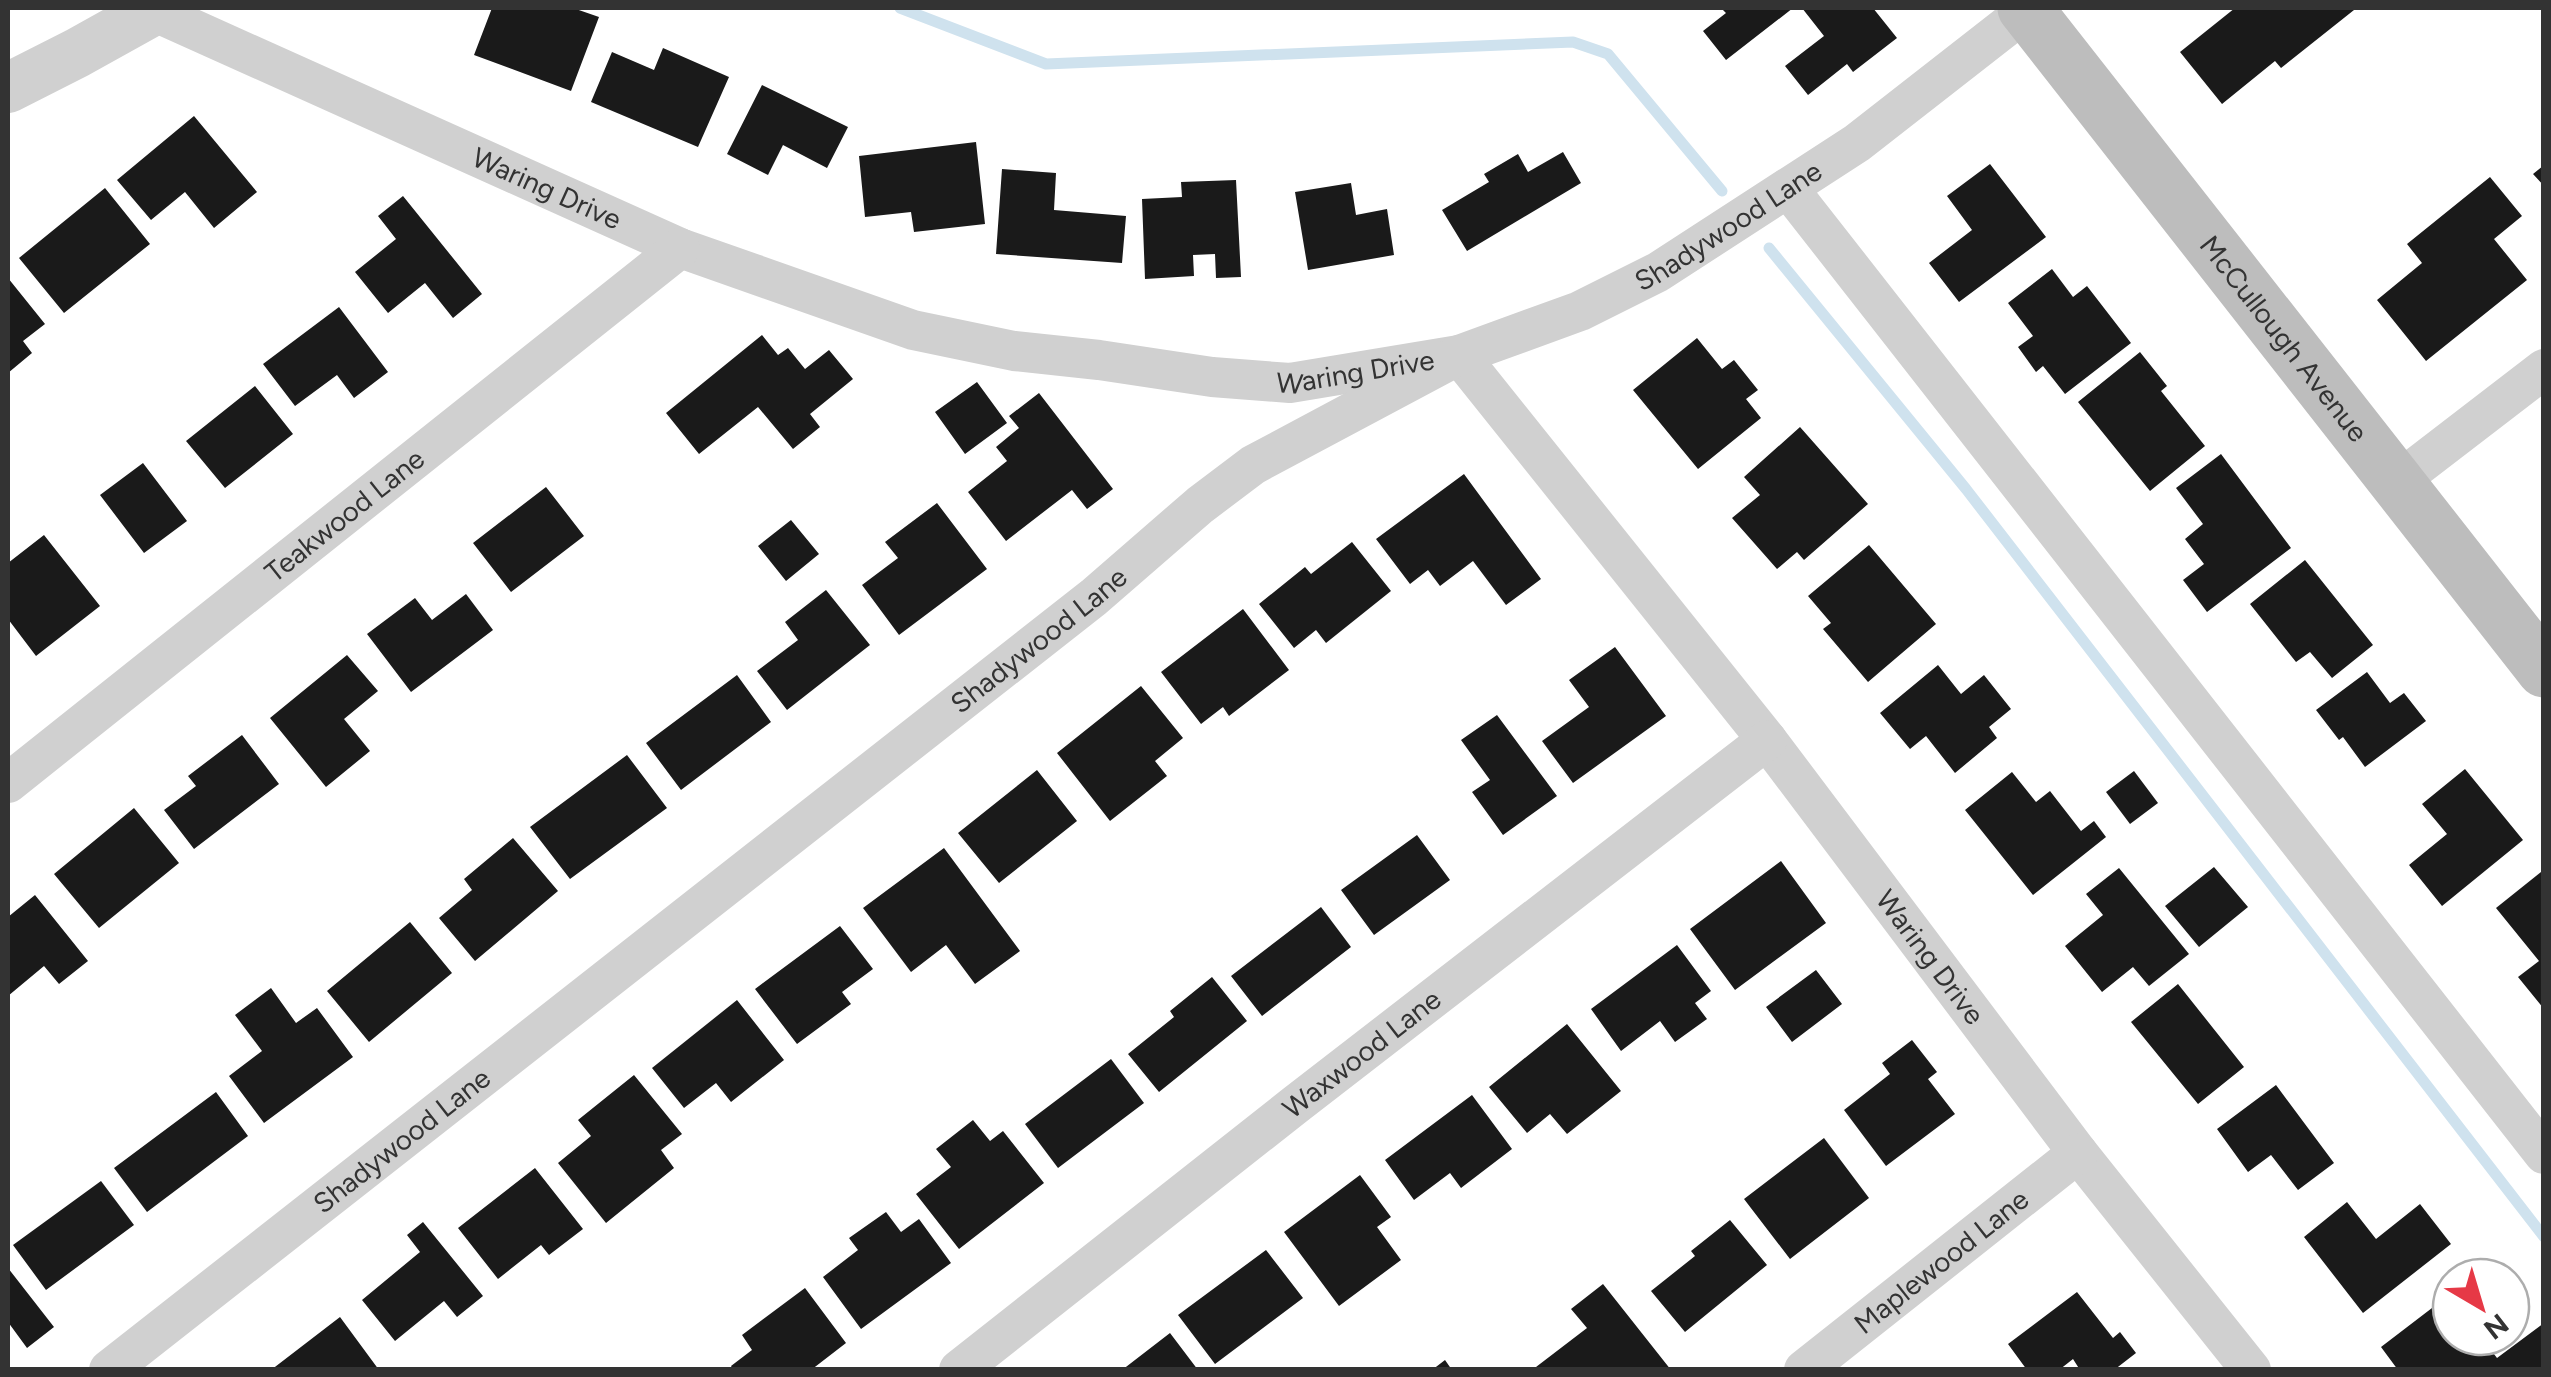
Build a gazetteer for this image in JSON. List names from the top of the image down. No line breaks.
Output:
{"streets":{"main road":["McCullough Avenue"],"street":["Waring Drive","Shadywood Lane","Teakwood Lane","Waxwood Lane","Maplewood Lane"]},"crossings":[["Waring Drive","Shadywood Lane"],["Waring Drive","Teakwood Lane"],["Waring Drive","Waxwood Lane"],["Waring Drive","Maplewood Lane"],["Shadywood Lane","McCullough Avenue"]],"north":"bottom right"}
